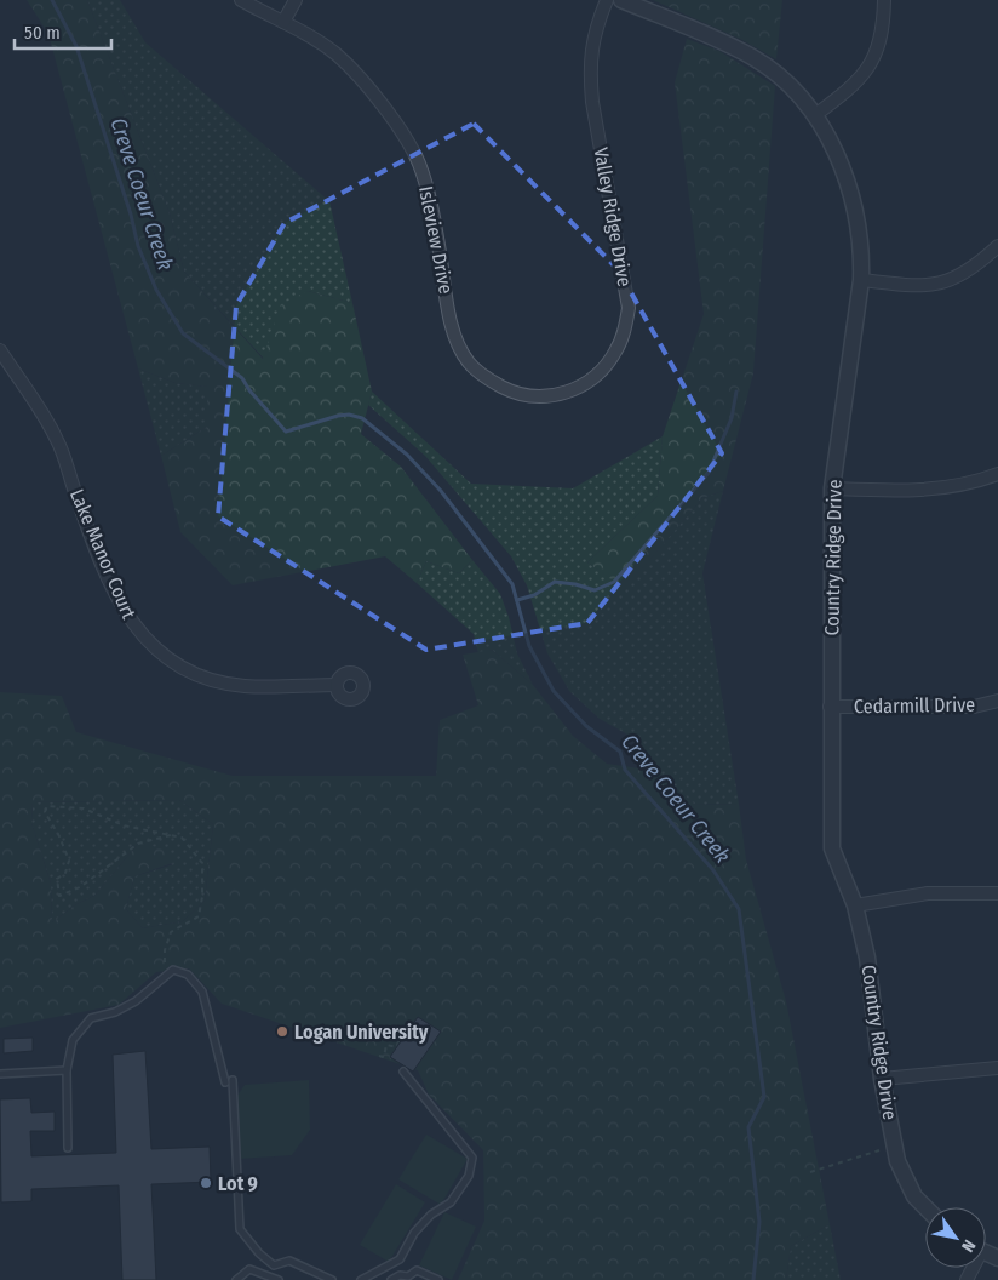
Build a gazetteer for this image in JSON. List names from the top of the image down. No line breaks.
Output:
{"streets":{"street":["Valley Ridge Drive","Isleview Drive","Lake Manor Court","Country Ridge Drive","Cedarmill Drive"]},"crossings":[["Valley Ridge Drive","Isleview Drive"],["Country Ridge Drive","Cedarmill Drive"]],"water":["Creve Coeur Creek"],"places":["Logan University","Lot 9"],"scale_bar":"50 m","north":"bottom right"}
